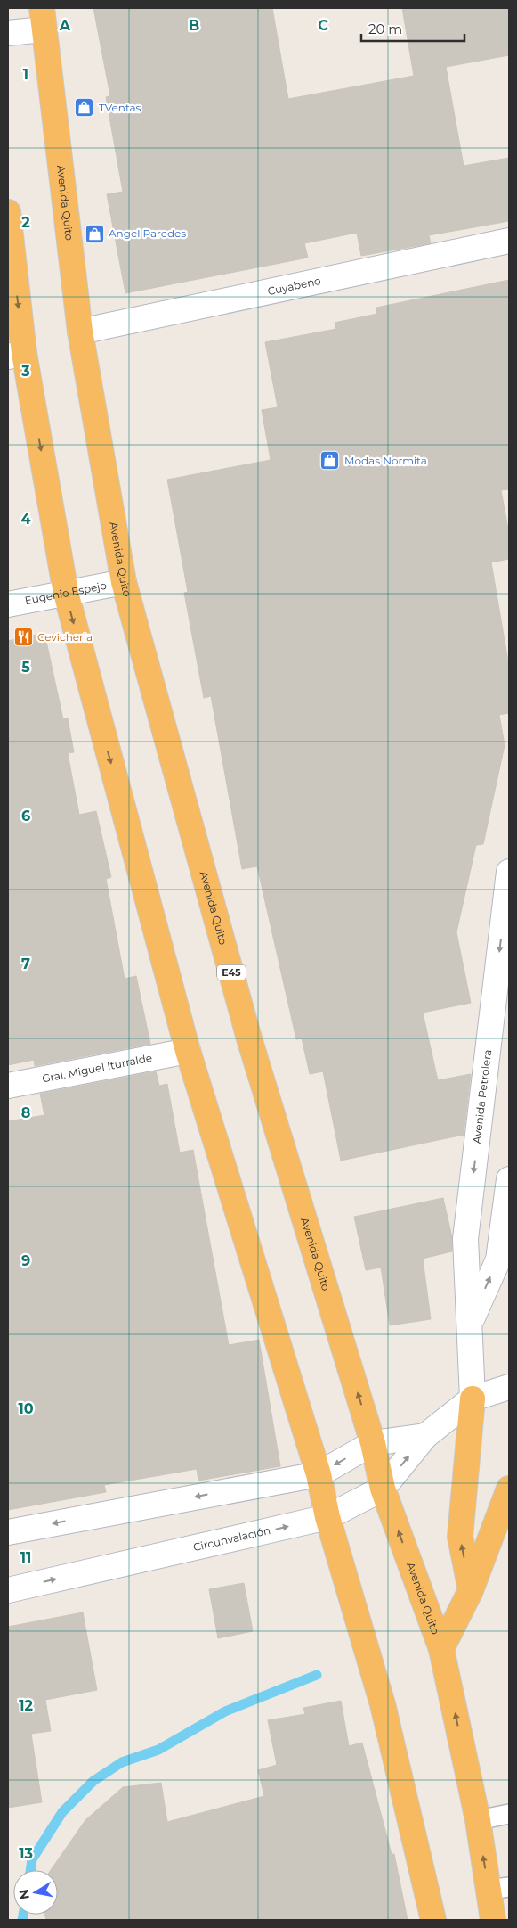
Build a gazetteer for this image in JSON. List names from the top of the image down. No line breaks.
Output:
{"streets":{"highway":["Avenida Quito","E45"],"main road":["Cuyabeno","Eugenio Espejo","Gral. Miguel Iturralde","Avenida Petrolera","Circunvalación"]},"crossings":[["Avenida Quito","Cuyabeno"],["Avenida Quito","Eugenio Espejo"],["Avenida Quito","Circunvalación"],["Avenida Petrolera","Circunvalación"]],"places":{"shop":["TVentas","Angel Paredes","Modas Normita"],"restaurant":["Cevicheria"]},"scale_bar":"20 m","north":"left","grid":{"columns":["A","B","C"],"rows":["1","2","3","4","5","6","7","8","9","10","11","12","13"]}}
